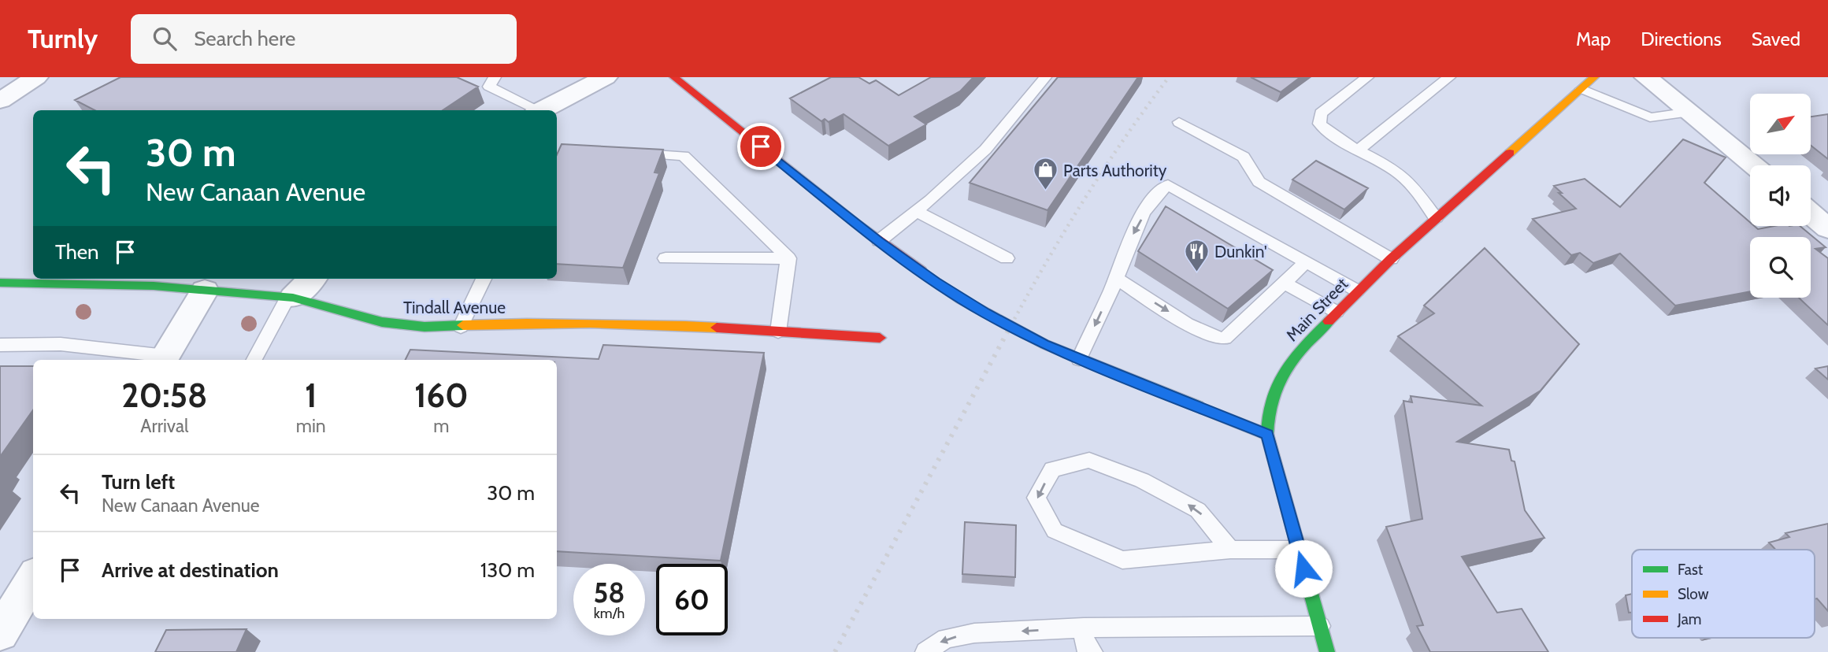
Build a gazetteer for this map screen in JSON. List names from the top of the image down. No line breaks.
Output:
{"streets":{"main road":["Tindall Avenue","Main Street"]},"places":{"shop":["Parts Authority"],"restaurant":["Dunkin'"]},"legend":["Fast","Slow","Jam"],"north":"top right","page":{"header":"Turnly","search":"Search here","nav":["Map","Directions","Saved"],"turn":["30 m","New Canaan Avenue"],"then":"Then","eta":["20:58","Arrival","1","min","160","m"],"list":[{"name":"Turn left","note":"New Canaan Avenue","value":"30 m"},{"name":"Arrive at destination","value":"130 m"}],"speed":"58 km/h","limit":"60"}}
